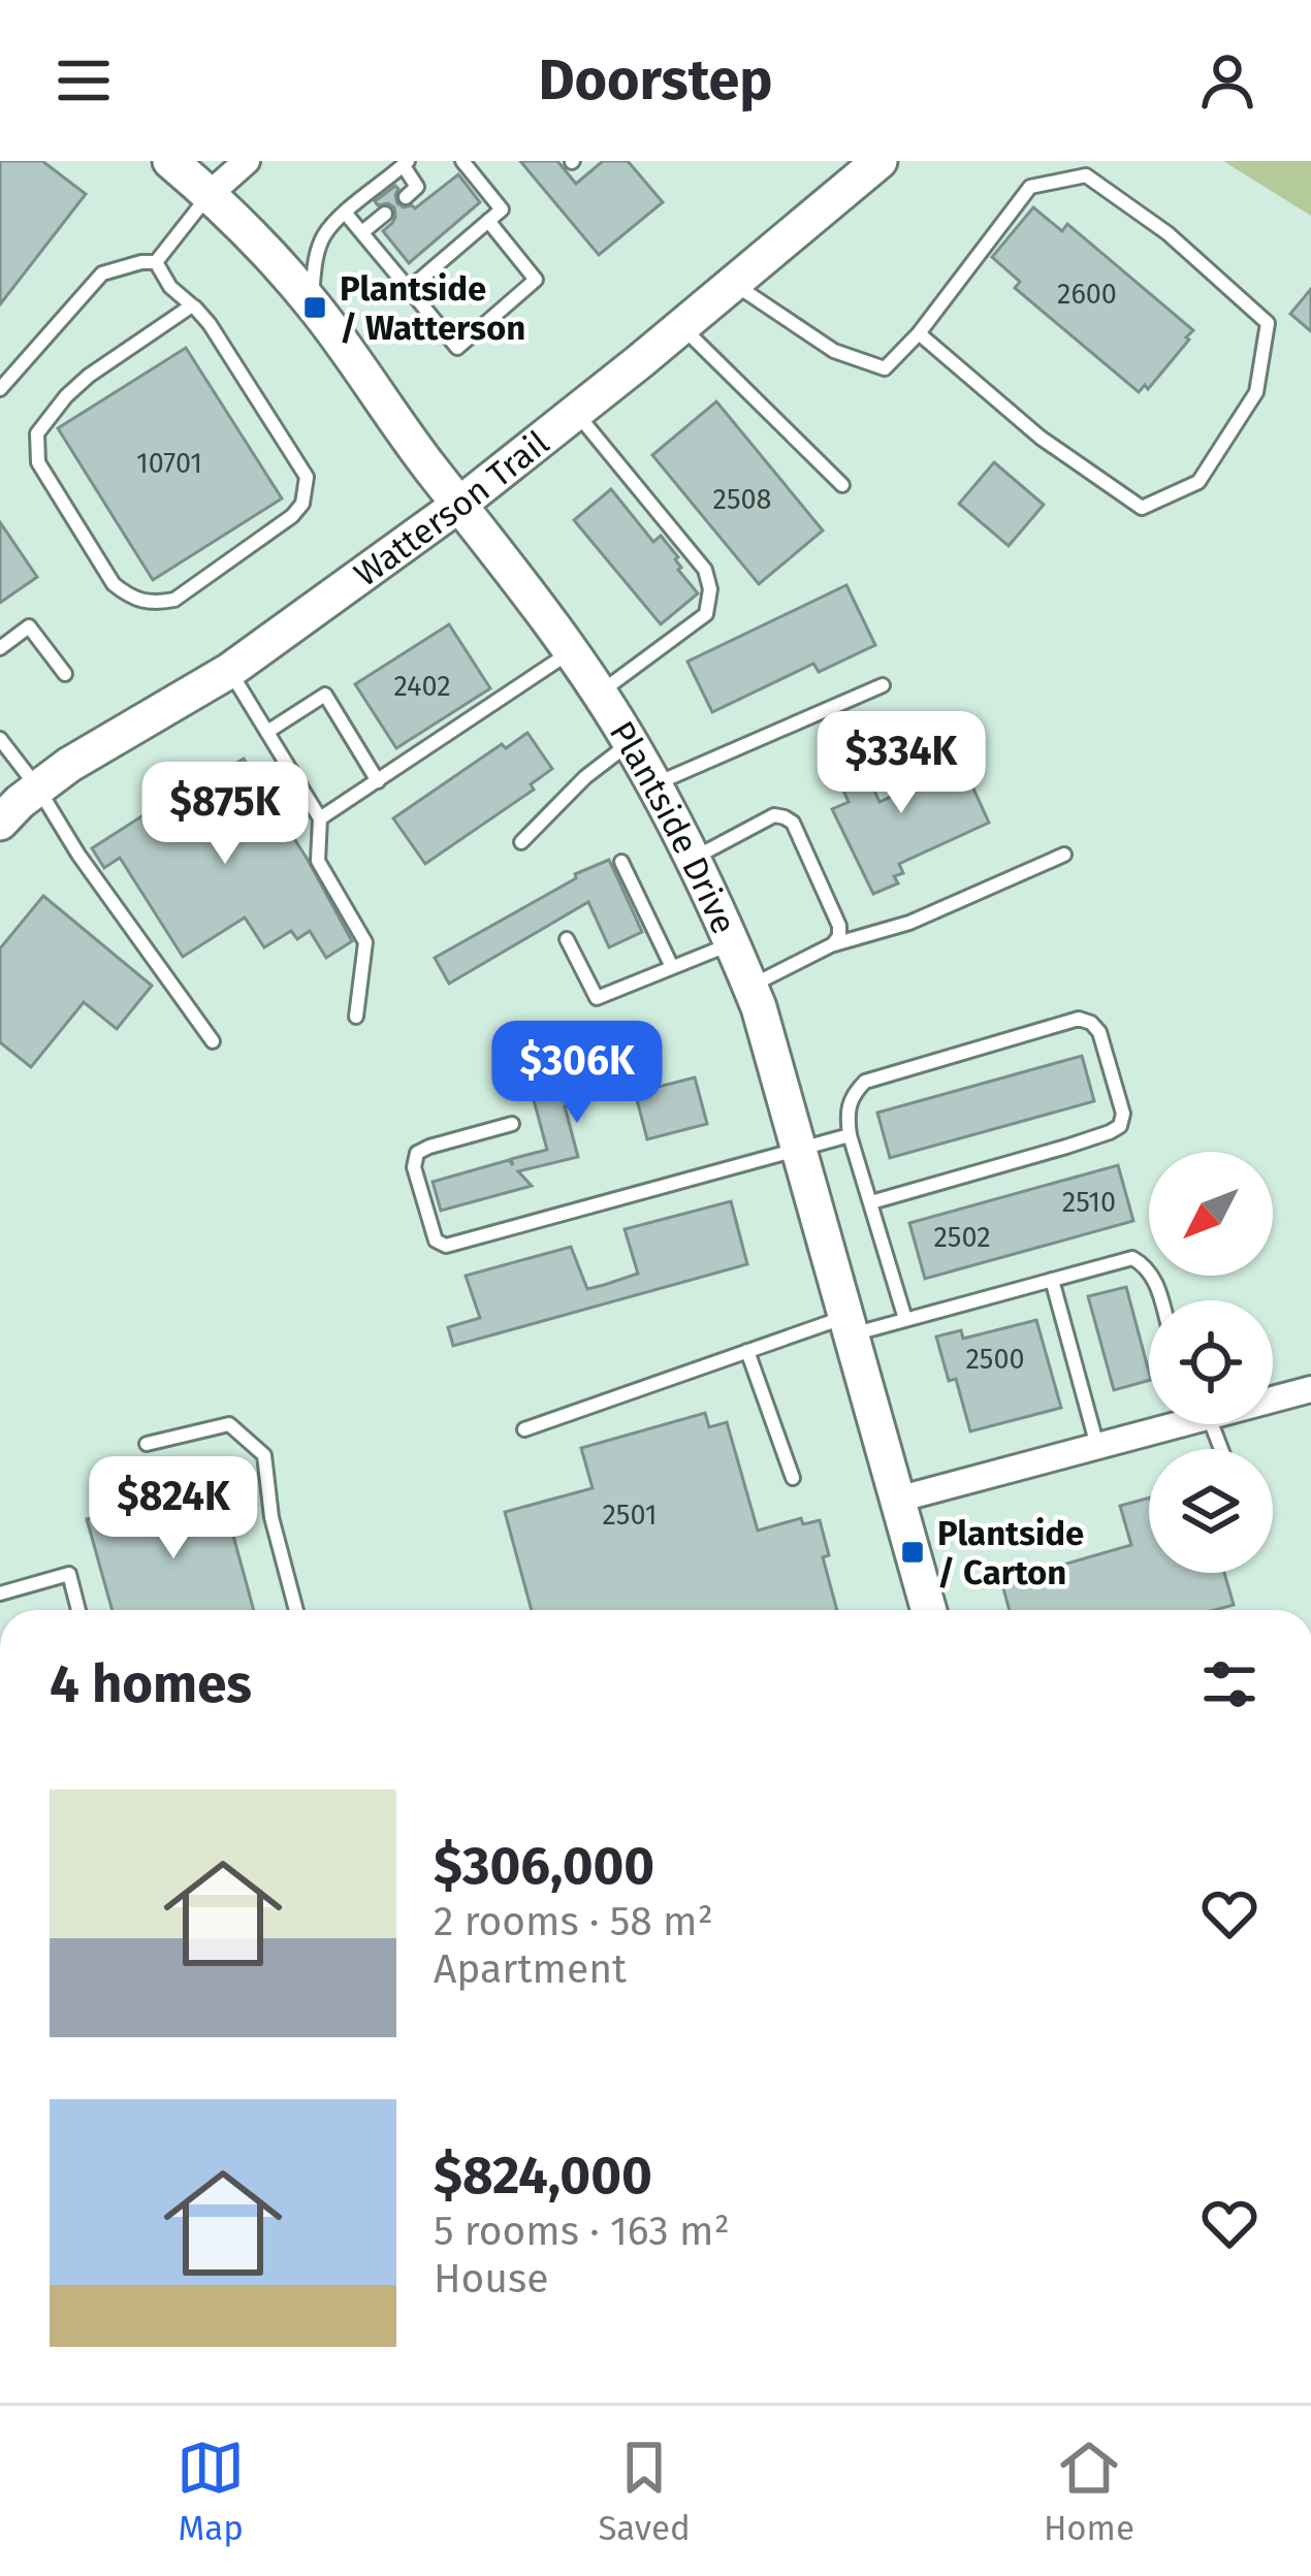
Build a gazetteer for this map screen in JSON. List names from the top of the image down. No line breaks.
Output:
{"streets":{"street":["Watterson Trail","Plantside Drive"]},"crossings":[["Watterson Trail","Plantside Drive"]],"places":{"transit":["Plantside / Watterson","Plantside / Carton"]},"house_numbers":["2600","10701","2508","2402","2510","2502","2500","2501"],"north":"bottom left","page":{"header":"Doorstep","price":["$334K","$875K","$306K","$824K"],"heading":"4 homes","list":[{"name":"$306,000","note":"2 rooms · 58 m² · Apartment"},{"name":"$824,000","note":"5 rooms · 163 m² · House"}],"tabs":["Map","Saved","Home"]}}
